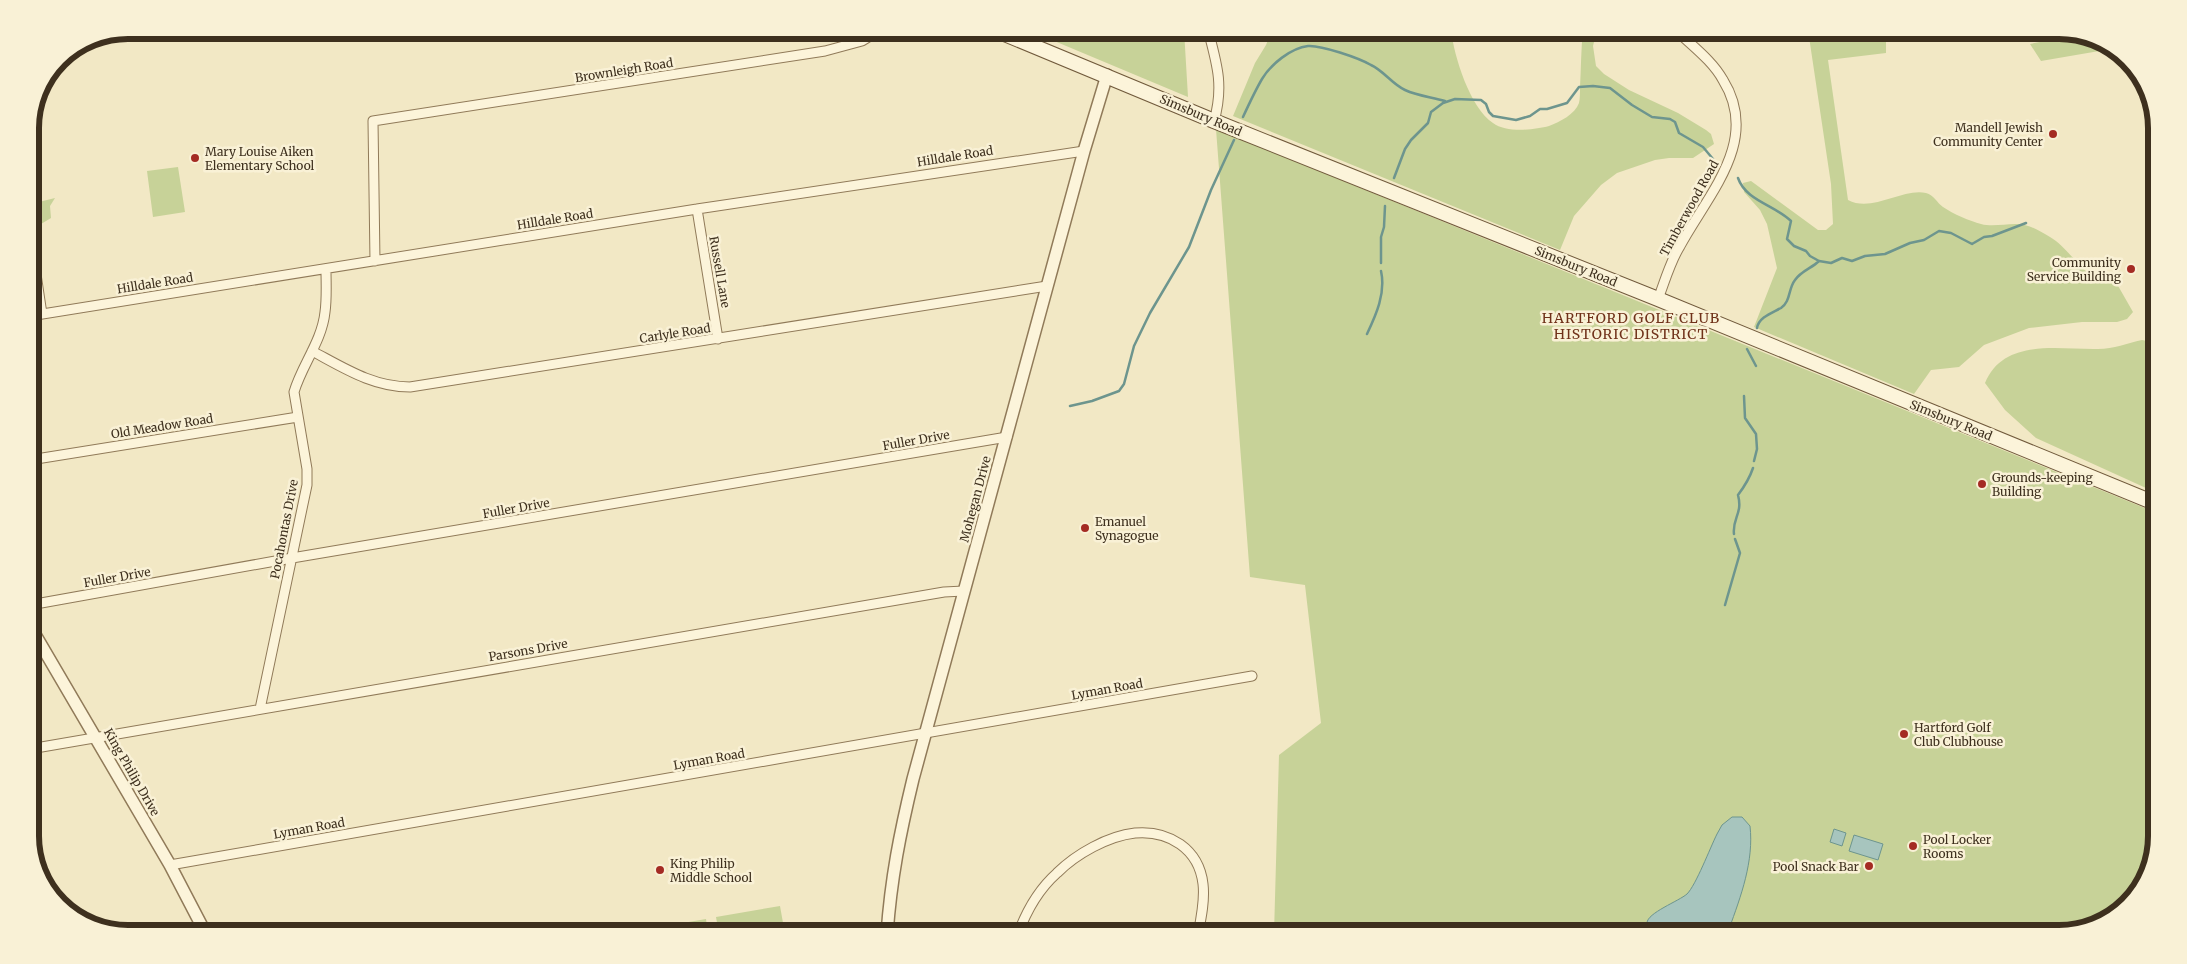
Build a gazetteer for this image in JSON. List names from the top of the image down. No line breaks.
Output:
{"streets":{"main road":["Simsbury Road"],"street":["Brownleigh Road","Hilldale Road","Timberwood Road","Russell Lane","Carlyle Road","Old Meadow Road","Fuller Drive","Mohegan Drive","Pocahontas Drive","Parsons Drive","Lyman Road","King Philip Drive"]},"crossings":[["Brownleigh Road","Hilldale Road"],["Simsbury Road","Timberwood Road"],["Simsbury Road","Mohegan Drive"],["Hilldale Road","Russell Lane"],["Hilldale Road","Mohegan Drive"],["Hilldale Road","Pocahontas Drive"],["Russell Lane","Carlyle Road"],["Carlyle Road","Mohegan Drive"],["Carlyle Road","Pocahontas Drive"],["Old Meadow Road","Pocahontas Drive"],["Fuller Drive","Mohegan Drive"],["Fuller Drive","Pocahontas Drive"],["Mohegan Drive","Parsons Drive"],["Mohegan Drive","Lyman Road"],["Pocahontas Drive","Parsons Drive"],["Parsons Drive","King Philip Drive"],["Lyman Road","King Philip Drive"]],"districts":["HARTFORD GOLF CLUB HISTORIC DISTRICT"],"places":["Mandell Jewish Community Center","Mary Louise Aiken Elementary School","Community Service Building","Grounds-keeping Building","Emanuel Synagogue","Hartford Golf Club Clubhouse","Pool Locker Rooms","Pool Snack Bar","King Philip Middle School"]}
